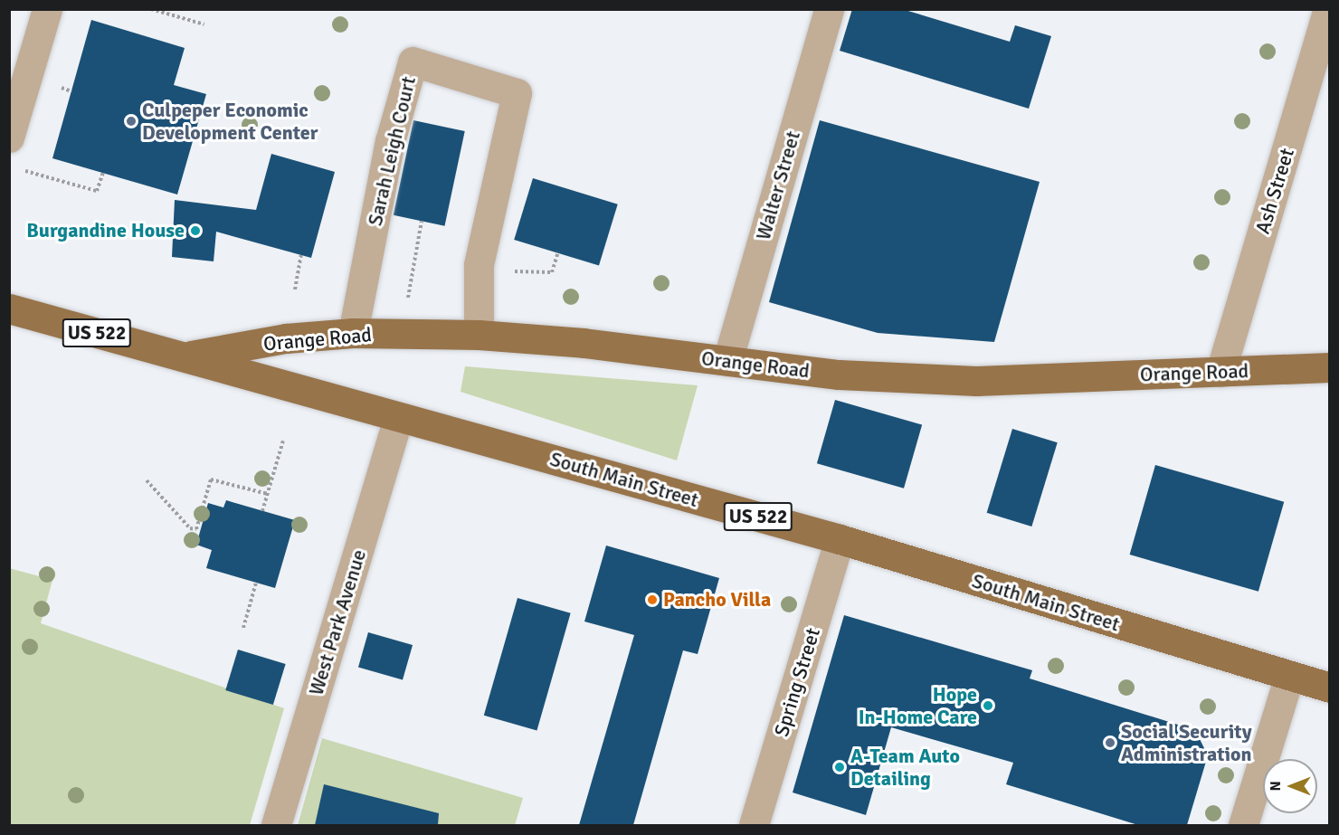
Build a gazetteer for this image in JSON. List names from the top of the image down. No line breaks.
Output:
{"streets":{"main road":["US 522","Orange Road","South Main Street"],"street":["Sarah Leigh Court","Walter Street","Ash Street","West Park Avenue","Spring Street"]},"crossings":[["Sarah Leigh Court","Orange Road"],["Walter Street","Orange Road"],["Ash Street","Orange Road"],["Orange Road","South Main Street"],["South Main Street","West Park Avenue"],["South Main Street","Spring Street"]],"places":["Culpeper Economic Development Center","Burgandine House","Pancho Villa","Hope In-Home Care","Social Security Administration","A-Team Auto Detailing"],"north":"left"}
